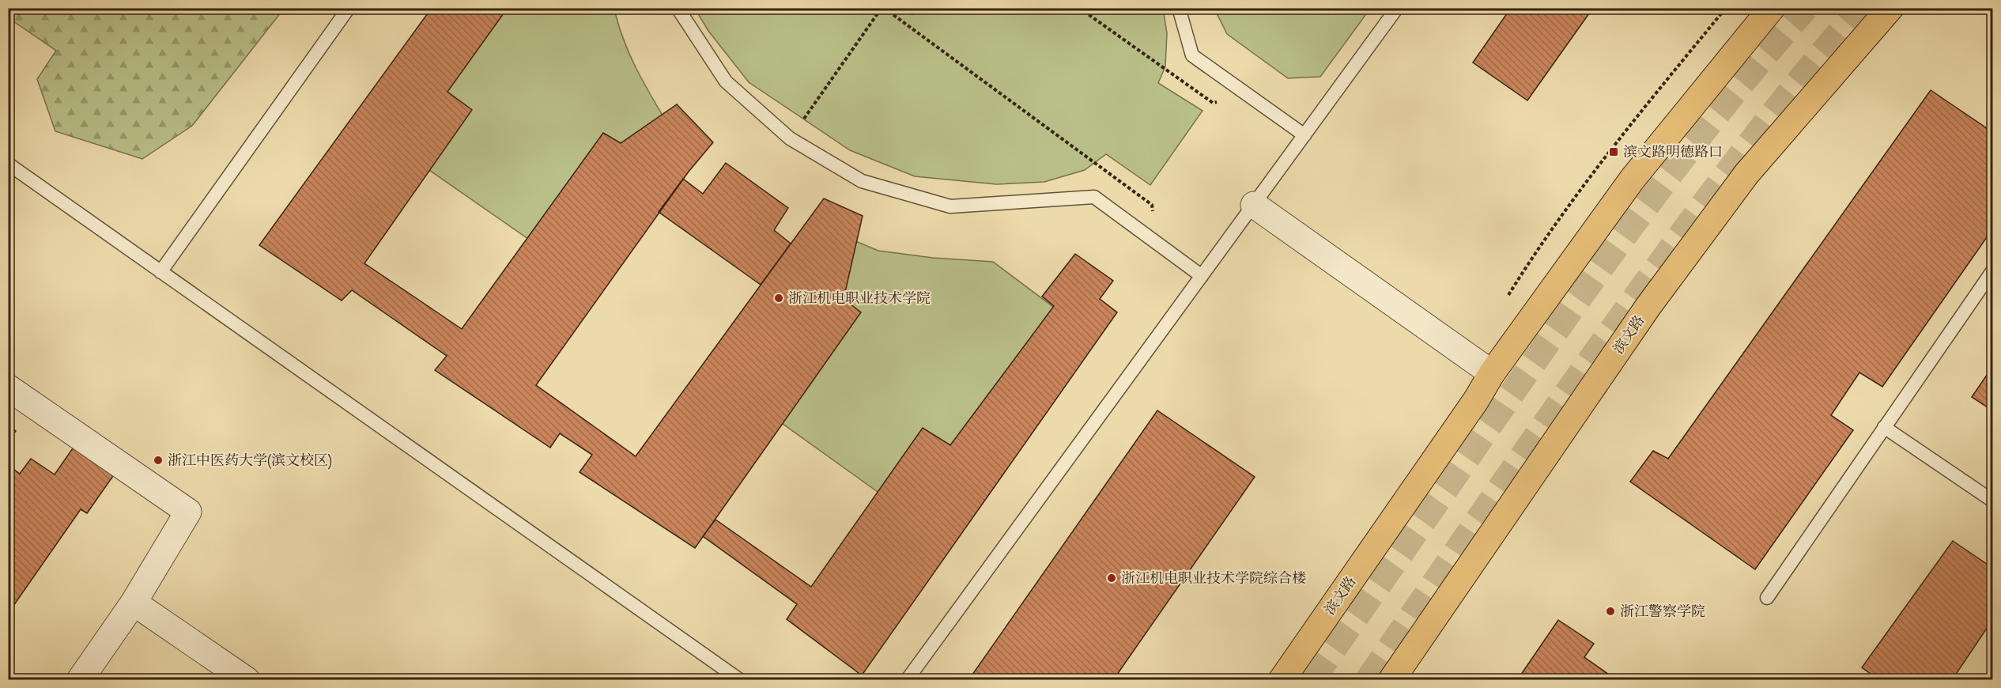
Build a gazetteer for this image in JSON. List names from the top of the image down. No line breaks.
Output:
{"streets":{"main road":["滨文路"]},"places":{"transit":["滨文路明德路口"],"other":["浙江机电职业技术学院","浙江中医药大学(滨文校区)","浙江机电职业技术学院综合楼","浙江警察学院"]}}
